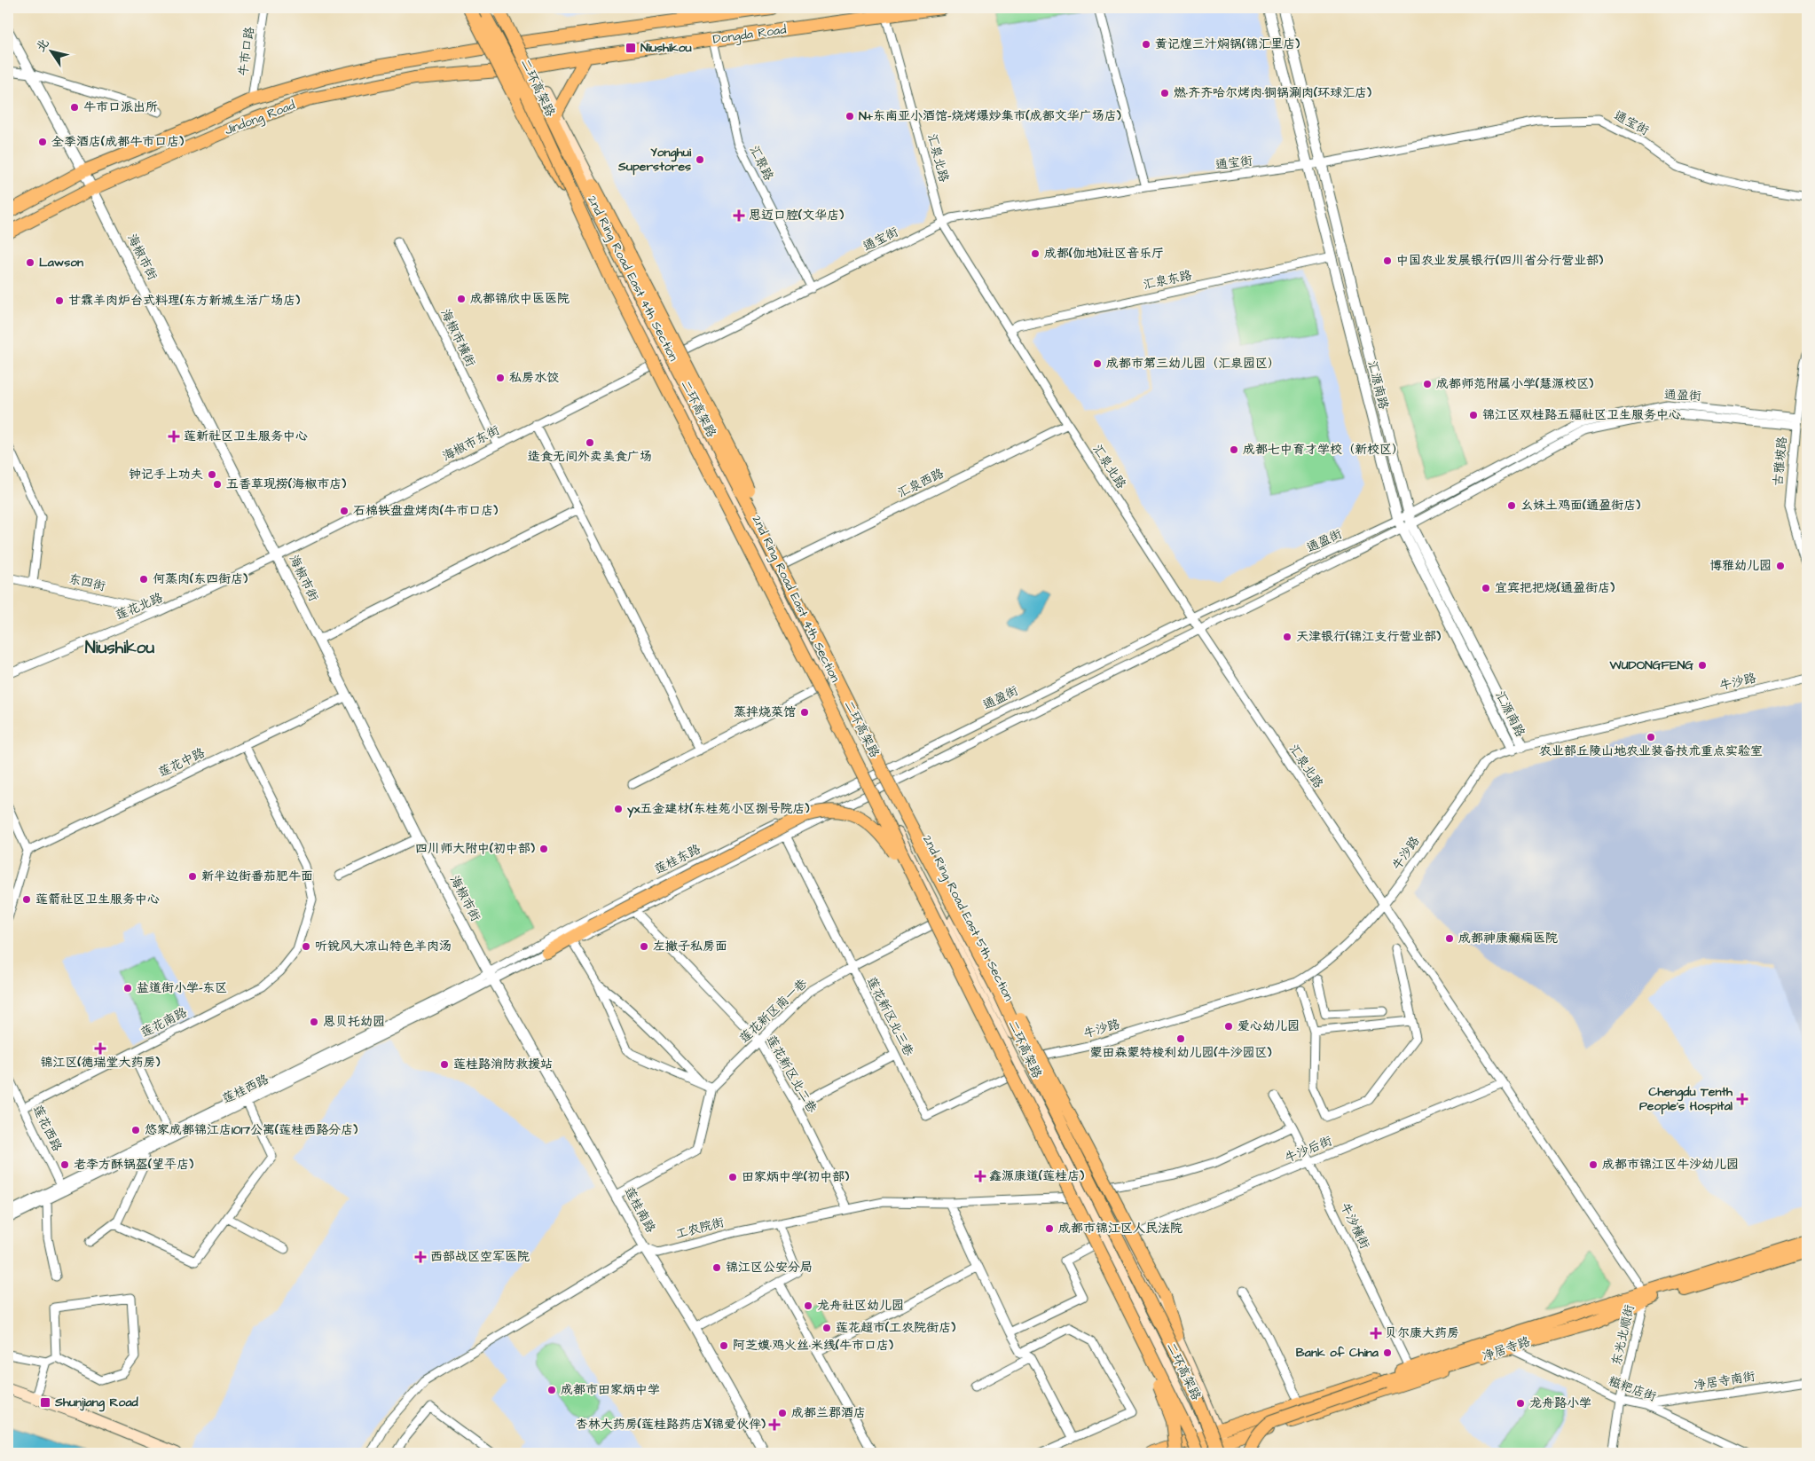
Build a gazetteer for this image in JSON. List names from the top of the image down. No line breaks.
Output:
{"streets":{"main road":["Dongda Road","二环高架路","Jindong Road","2nd Ring Road East 4th Section","2nd Ring Road East 5th Section","净居寺路"],"street":["牛市口路","通宝街","汇泉北路","汇聚路","海椒市街","汇泉东路","海椒市横街","汇源南路","通盈街","海椒市东街","古雅坡路","汇泉西路","东四街","莲花北路","牛沙路","莲花中路","莲桂东路","莲花新区南一巷","莲花新区北三巷","莲花南路","莲花新区北二巷","莲桂西路","莲花西路","牛沙后街","莲桂南路","牛沙横街","工农院街","东光北顺街","净居寺南街","糍粑店街"]},"crossings":[["Dongda Road","Jindong Road"],["Dongda Road","汇泉北路"],["Dongda Road","汇聚路"],["Dongda Road","2nd Ring Road East 4th Section"],["牛市口路","Jindong Road"],["二环高架路","2nd Ring Road East 4th Section"],["二环高架路","汇泉西路"],["二环高架路","2nd Ring Road East 5th Section"],["二环高架路","净居寺路"],["Jindong Road","海椒市街"],["Jindong Road","2nd Ring Road East 4th Section"],["通宝街","汇泉北路"],["通宝街","汇聚路"],["通宝街","2nd Ring Road East 4th Section"],["通宝街","汇源南路"],["通宝街","海椒市东街"],["汇泉北路","汇泉东路"],["汇泉北路","通盈街"],["汇泉北路","汇泉西路"],["汇泉北路","牛沙路"],["汇泉北路","牛沙后街"],["汇泉北路","东光北顺街"],["汇泉北路","净居寺路"],["海椒市街","海椒市东街"],["海椒市街","莲花北路"],["海椒市街","莲花中路"],["海椒市街","莲桂东路"],["海椒市街","莲桂西路"],["海椒市街","莲桂南路"],["2nd Ring Road East 4th Section","通盈街"],["2nd Ring Road East 4th Section","海椒市东街"],["2nd Ring Road East 4th Section","汇泉西路"],["2nd Ring Road East 4th Section","莲桂东路"],["2nd Ring Road East 4th Section","2nd Ring Road East 5th Section"],["汇泉东路","汇源南路"],["海椒市横街","海椒市东街"],["汇源南路","通盈街"],["汇源南路","牛沙路"],["通盈街","古雅坡路"],["通盈街","莲桂东路"],["通盈街","2nd Ring Road East 5th Section"],["海椒市东街","莲花北路"],["东四街","莲花北路"],["牛沙路","2nd Ring Road East 5th Section"],["莲花中路","莲花南路"],["莲桂东路","2nd Ring Road East 5th Section"],["莲桂东路","莲桂西路"],["莲桂东路","莲桂南路"],["2nd Ring Road East 5th Section","莲花新区南一巷"],["2nd Ring Road East 5th Section","莲花新区北三巷"],["2nd Ring Road East 5th Section","牛沙后街"],["2nd Ring Road East 5th Section","工农院街"],["2nd Ring Road East 5th Section","净居寺路"],["莲花新区南一巷","莲花新区北三巷"],["莲花新区南一巷","莲花新区北二巷"],["莲花南路","莲花西路"],["莲花新区北二巷","工农院街"],["莲桂西路","莲花西路"],["莲桂西路","莲桂南路"],["牛沙后街","牛沙横街"],["莲桂南路","工农院街"],["牛沙横街","净居寺路"],["东光北顺街","净居寺路"],["东光北顺街","糍粑店街"],["净居寺路","糍粑店街"],["净居寺南街","糍粑店街"]],"districts":["Niushikou"],"places":{"other":["黄记煌三汁焖锅(锦汇里店)","燃·齐齐哈尔烤肉·铜锅涮肉(环球汇店)","牛市口派出所","N+东南亚小酒馆-烧烤爆炒集市(成都文华广场店)","全季酒店(成都牛市口店)","Yonghui Superstores","成都(伽地)社区音乐厅","中国农业发展银行(四川省分行营业部)","Lawson","成都锦欣中医医院","甘霖羊肉炉台式料理(东方新城生活广场店)","成都市第三幼儿园（汇泉园区）","私房水饺","成都师范附属小学(慧源校区)","锦江区双桂路五福社区卫生服务中心","造食无间外卖美食广场","成都七中育才学校（新校区）","钟记手上功夫","五香草现捞(海椒市店)","幺妹土鸡面(通盈街店)","石棉铁盘盘烤肉(牛市口店)","博雅幼儿园","何蒸肉(东四街店)","宜宾把把烧(通盈街店)","天津银行(锦江支行营业部)","WUDONGFENG","蒸拌烧菜馆","农业部丘陵山地农业装备技术重点实验室","yx五金建材(东桂苑小区捌号院店)","四川师大附中(初中部)","新半边街番茄肥牛面","莲箭社区卫生服务中心","成都神康癫痫医院","听锐风大凉山特色羊肉汤","左撇子私房面","盐道街小学-东区","恩贝托幼园","爱心幼儿园","蒙田森蒙特梭利幼儿园(牛沙园区)","莲桂路消防救援站","悠家成都锦江店1017公寓(莲桂西路分店)","老李方酥锅盔(望平店)","成都市锦江区牛沙幼儿园","田家炳中学(初中部)","成都市锦江区人民法院","锦江区公安分局","龙舟社区幼儿园","莲花超市(工农院街店)","阿芝嫫·鸡火丝·米线(牛市口店)","Bank of China","成都市田家炳中学","龙舟路小学","成都兰郡酒店"],"transit":["Niushikou","Shunjiang Road"],"health":["思迈口腔(文华店)","莲新社区卫生服务中心","锦江区(德瑞堂大药房)","Chengdu Tenth People's Hospital","鑫源康道(莲桂店)","西部战区空军医院","贝尔康大药房","杏林大药房(莲桂路药店)(锦爱伙伴)"]},"north":"top left"}
